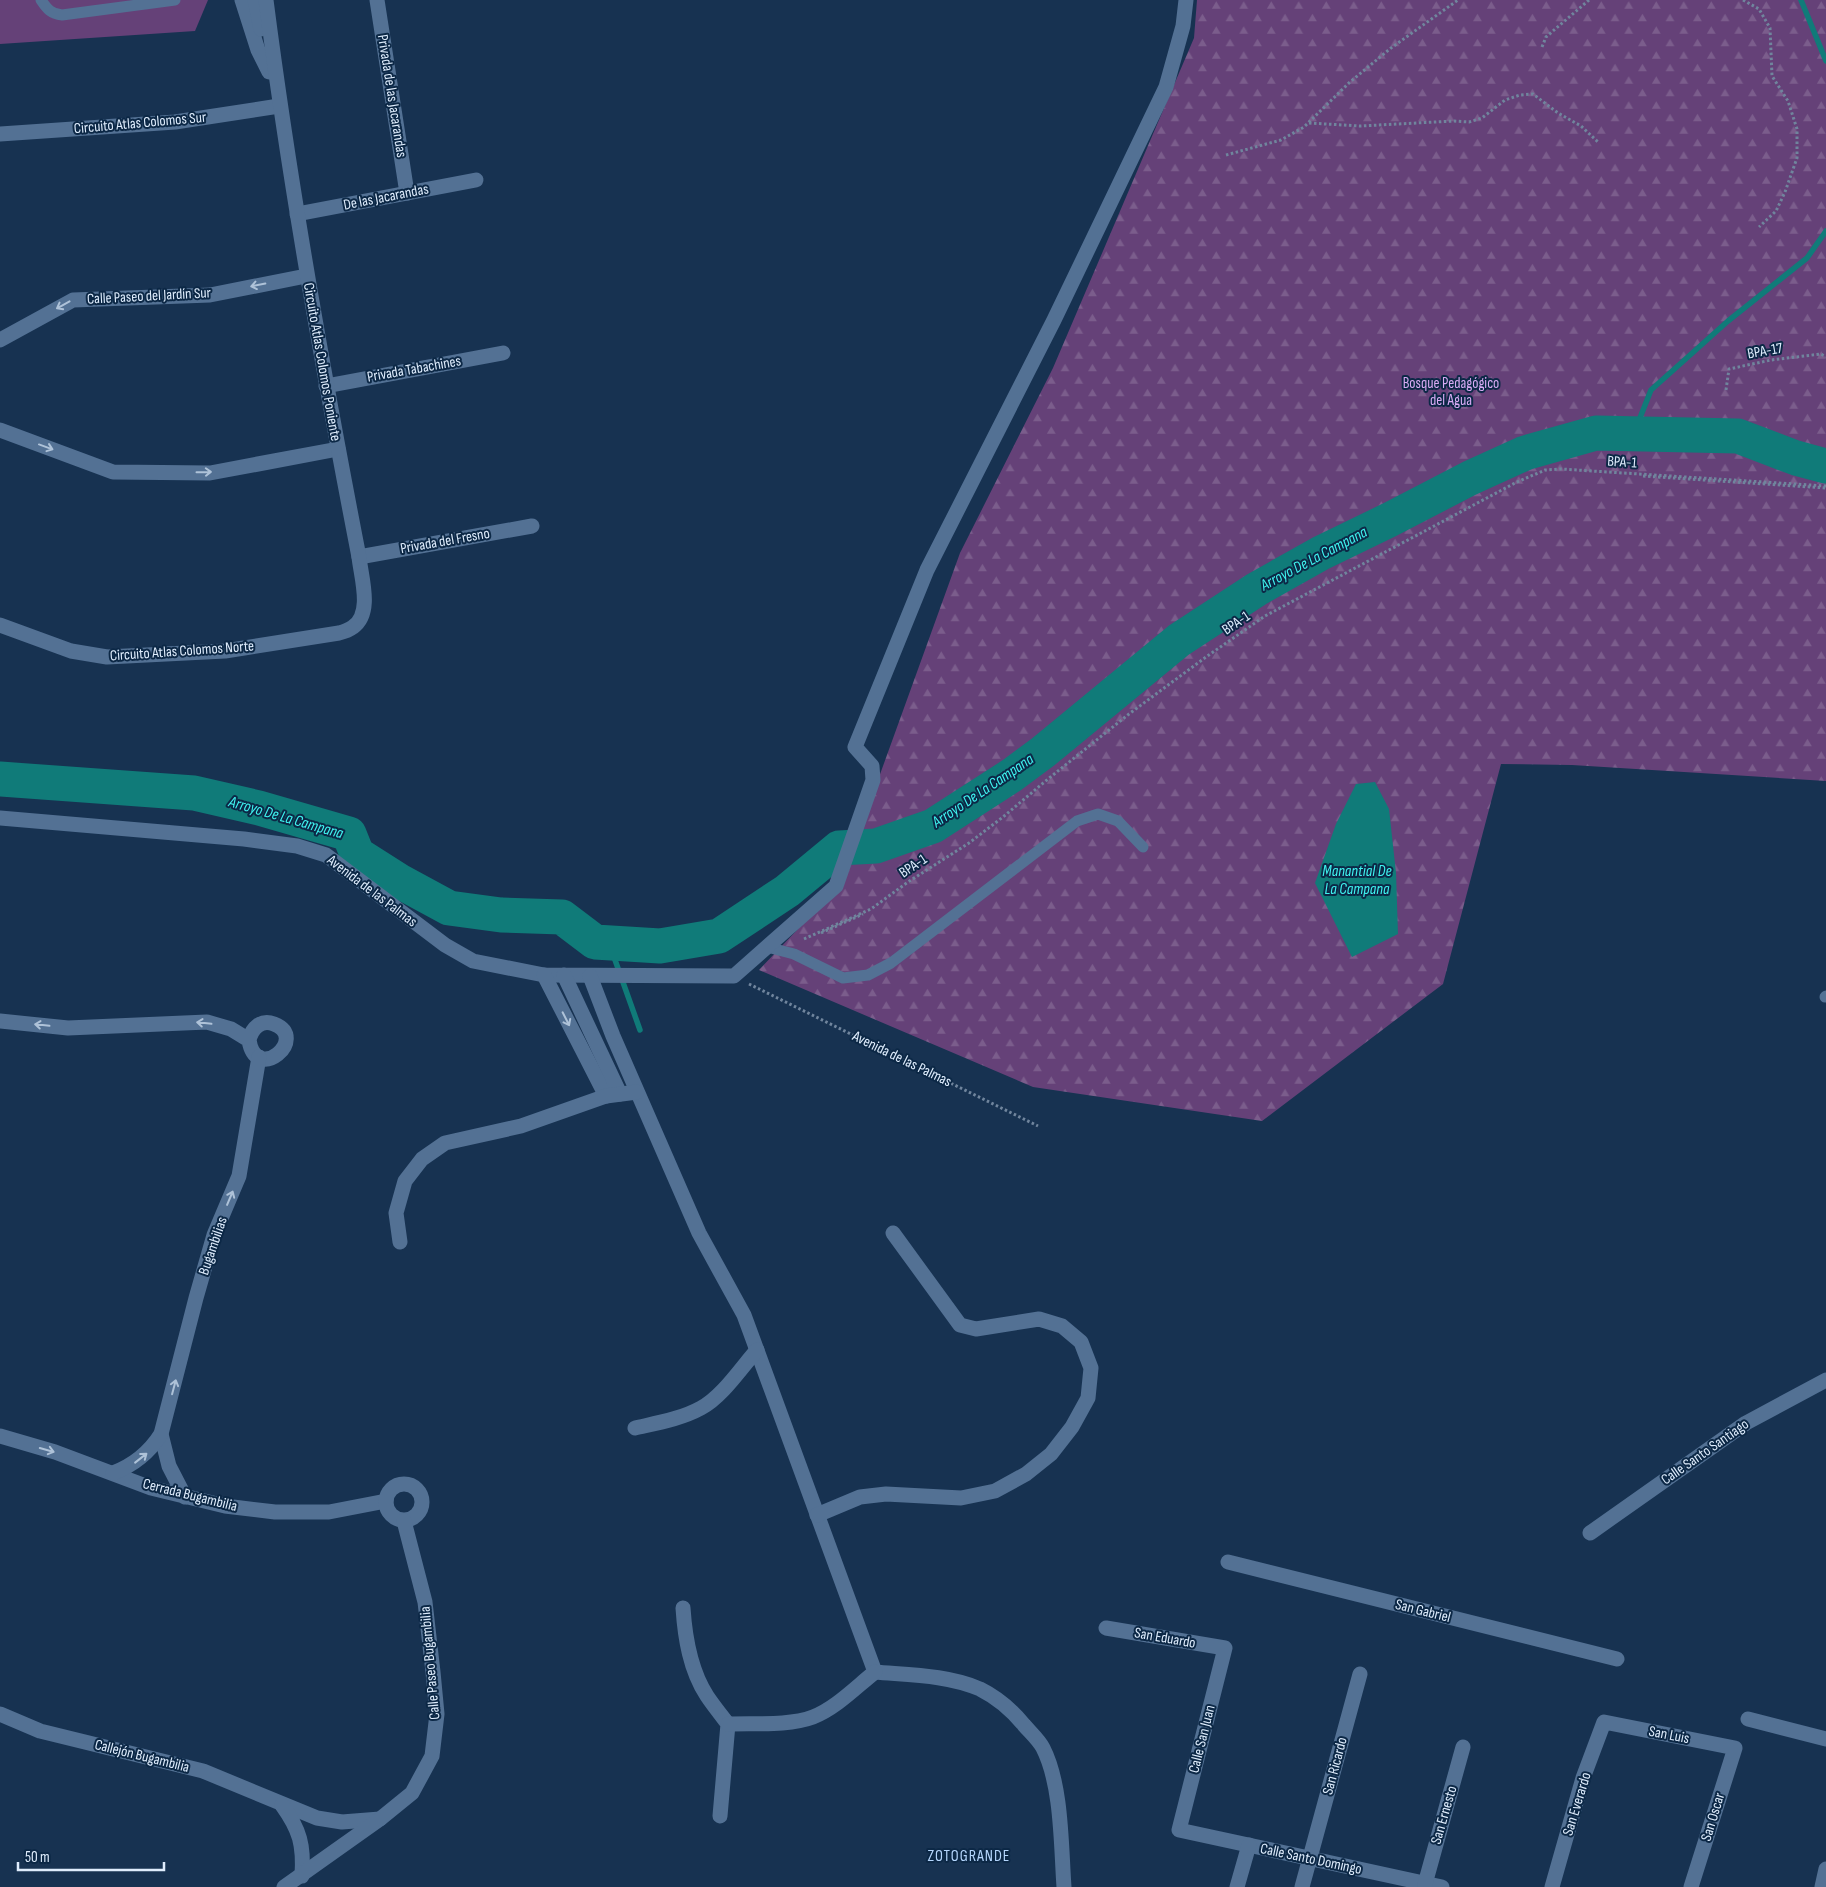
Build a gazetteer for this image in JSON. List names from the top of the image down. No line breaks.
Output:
{"streets":{"street":["Privada de las Jacarandas","Circuito Atlas Colomos Sur","De las Jacarandas","Calle Paseo del Jardín Sur","Circuito Atlas Colomos Poniente","Privada Tabachines","Privada del Fresno","Circuito Atlas Colomos Norte","Avenida de las Palmas","Bugambilias","Calle Santo Santiago","Cerrada Bugambilia","San Gabriel","San Eduardo","Calle Paseo Bugambilia","San Luis","Calle San Juan","Callejón Bugambilia","San Ricardo","San Everardo","San Ernesto","San Oscar","Calle Santo Domingo"],"path":["BPA-17"]},"crossings":[["Privada de las Jacarandas","De las Jacarandas"],["Circuito Atlas Colomos Sur","Circuito Atlas Colomos Poniente"],["De las Jacarandas","Circuito Atlas Colomos Poniente"],["Calle Paseo del Jardín Sur","Circuito Atlas Colomos Poniente"],["Circuito Atlas Colomos Poniente","Privada Tabachines"],["Circuito Atlas Colomos Poniente","Privada del Fresno"],["Circuito Atlas Colomos Poniente","Circuito Atlas Colomos Norte"],["Bugambilias","Cerrada Bugambilia"],["Cerrada Bugambilia","Calle Paseo Bugambilia"],["San Eduardo","Calle San Juan"],["Calle Paseo Bugambilia","Callejón Bugambilia"],["San Luis","San Everardo"],["San Luis","San Oscar"],["Calle San Juan","Calle Santo Domingo"],["San Ricardo","Calle Santo Domingo"],["San Ernesto","Calle Santo Domingo"]],"one_way":["Calle Paseo del Jardín Sur","Bugambilias"],"districts":["ZOTOGRANDE"],"water":["Arroyo De La Campana","Manantial De La Campana"],"parks":["Bosque Pedagógico del Agua"],"scale_bar":"50 m"}
